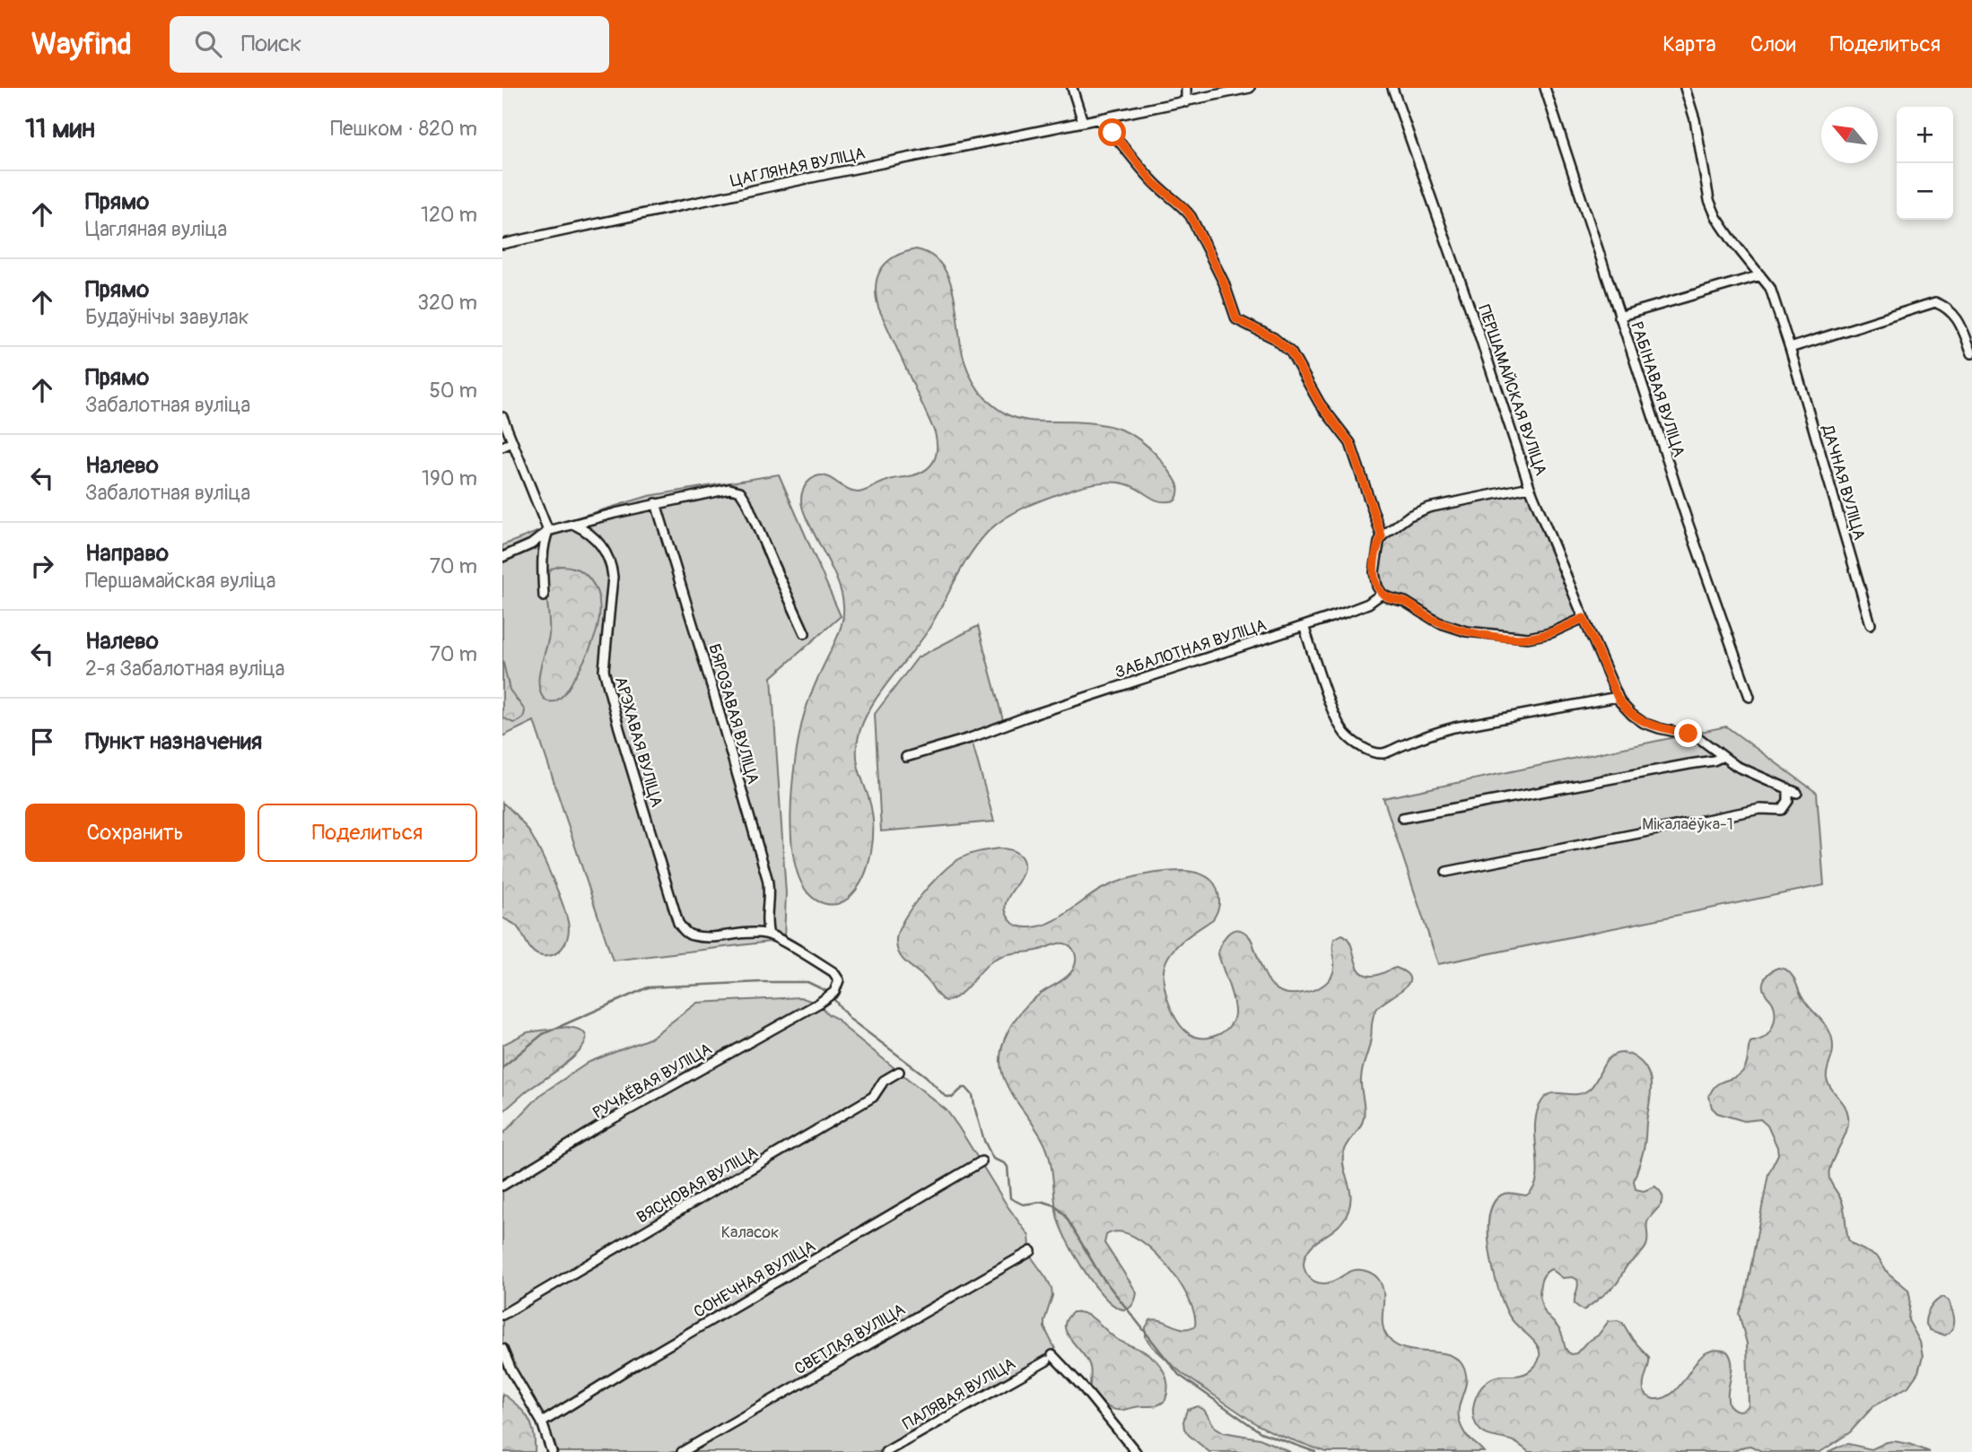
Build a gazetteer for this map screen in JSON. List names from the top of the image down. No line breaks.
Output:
{"streets":{"street":["ЦАГЛЯНАЯ ВУЛІЦА","РАБІНАВАЯ ВУЛІЦА","ПЕРШАМАЙСКАЯ ВУЛІЦА","ДАЧНАЯ ВУЛІЦА","ЗАБАЛОТНАЯ ВУЛІЦА","БЯРОЗАВАЯ ВУЛІЦА","АРЭХАВАЯ ВУЛІЦА","РУЧАЁВАЯ ВУЛІЦА","ВЯСНОВАЯ ВУЛІЦА","СОНЕЧНАЯ ВУЛІЦА","СВЕТЛАЯ ВУЛІЦА","ПАЛЯВАЯ ВУЛІЦА"]},"crossings":[["БЯРОЗАВАЯ ВУЛІЦА","АРЭХАВАЯ ВУЛІЦА"],["БЯРОЗАВАЯ ВУЛІЦА","РУЧАЁВАЯ ВУЛІЦА"],["АРЭХАВАЯ ВУЛІЦА","РУЧАЁВАЯ ВУЛІЦА"]],"parks":["Мікалаёўка-1","Каласок"],"north":"top left","page":{"header":"Wayfind","search":"Поиск","nav":["Карта","Слои","Поделиться"],"heading":["11 мин","Пешком · 820 m"],"map_buttons":["+","−"],"list":[["Прямо","Цагляная вуліца","120 m"],["Прямо","Будаўнічы завулак","320 m"],["Прямо","Забалотная вуліца","50 m"],["Налево","Забалотная вуліца","190 m"],["Направо","Першамайская вуліца","70 m"],["Налево","2-я Забалотная вуліца","70 m"],"Пункт назначения"],"buttons":["Сохранить","Поделиться"]}}
